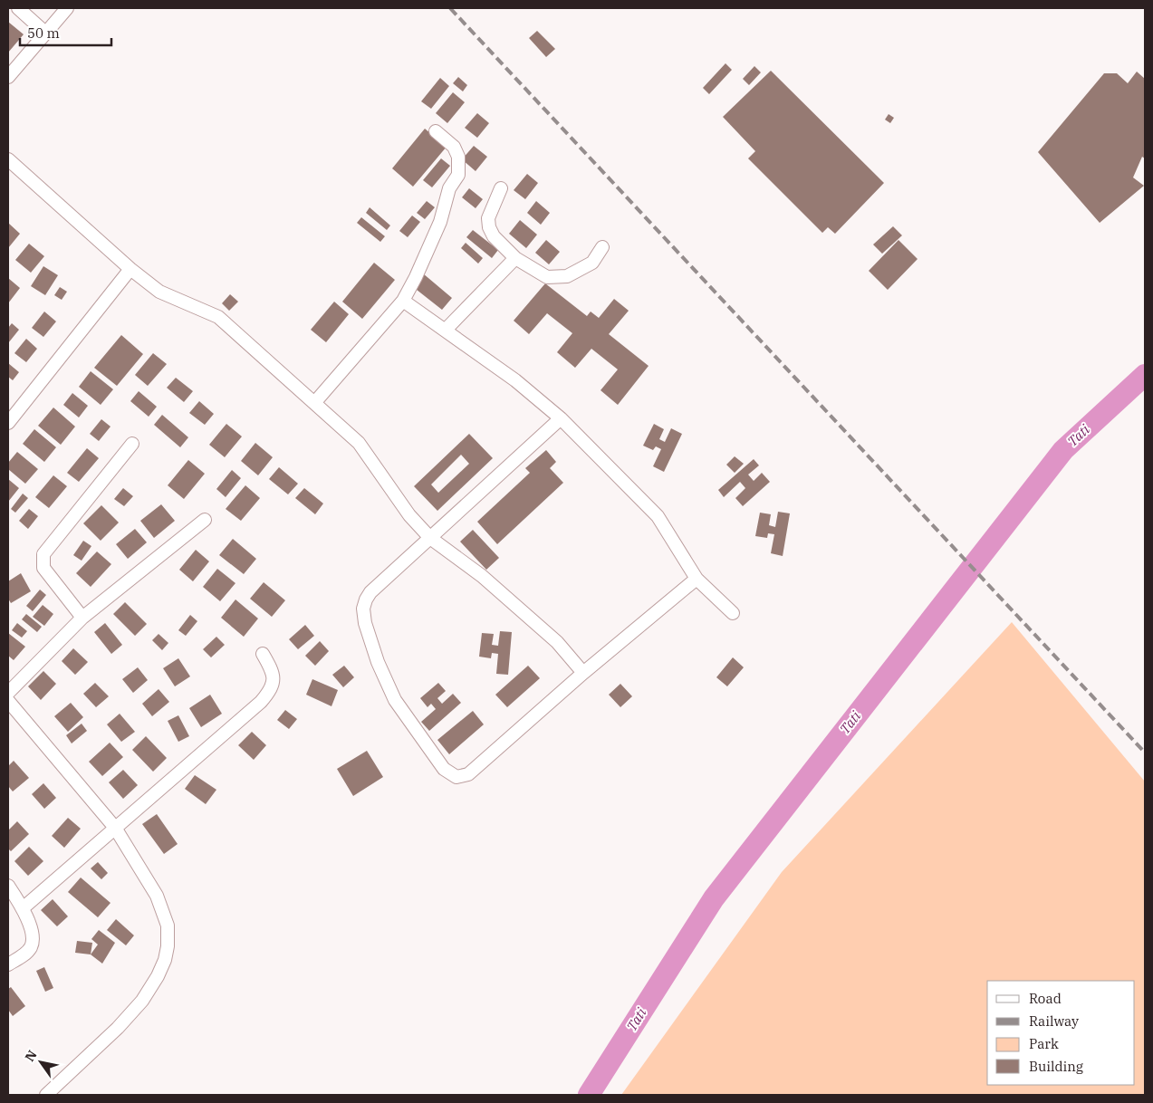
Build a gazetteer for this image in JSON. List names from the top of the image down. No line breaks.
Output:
{"water":["Tati"],"legend":["Road","Railway","Park","Building"],"scale_bar":"50 m","north":"top left"}
